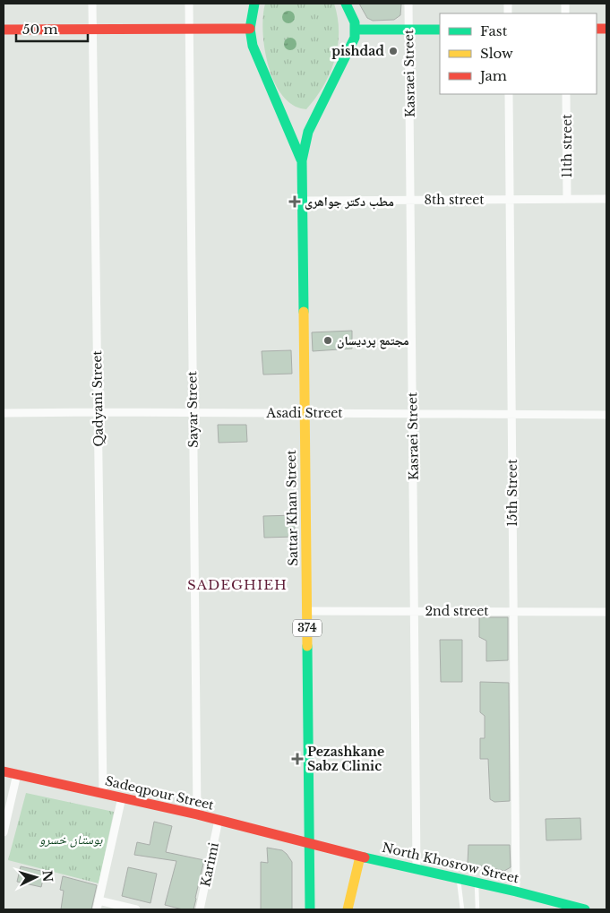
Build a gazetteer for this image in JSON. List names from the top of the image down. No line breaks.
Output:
{"streets":{"main road":["Sattar Khan Street","374","Sadeqpour Street","North Khosrow Street"],"street":["Kasraei Street","11th street","8th street","Qadyani Street","Sayar Street","Asadi Street","15th Street","2nd street","Karimi"]},"crossings":[["Kasraei Street","8th street"],["Kasraei Street","Asadi Street"],["Kasraei Street","2nd street"],["Kasraei Street","North Khosrow Street"],["11th street","8th street"],["8th street","15th Street"],["8th street","Sattar Khan Street"],["Qadyani Street","Asadi Street"],["Qadyani Street","Sadeqpour Street"],["Sayar Street","Asadi Street"],["Sayar Street","Sadeqpour Street"],["Asadi Street","15th Street"],["Asadi Street","Sattar Khan Street"],["15th Street","2nd street"],["15th Street","North Khosrow Street"],["Sattar Khan Street","2nd street"],["Sattar Khan Street","Sadeqpour Street"],["Sattar Khan Street","North Khosrow Street"],["Sadeqpour Street","North Khosrow Street"],["Sadeqpour Street","Karimi"]],"districts":["SADEGHIEH"],"parks":["بوستان خسرو"],"places":{"other":["pishdad","مجتمع پردیسان"],"health":["مطب دکتر جواهری","Pezashkane Sabz Clinic"]},"legend":["Fast","Slow","Jam"],"scale_bar":"50 m","north":"right"}
